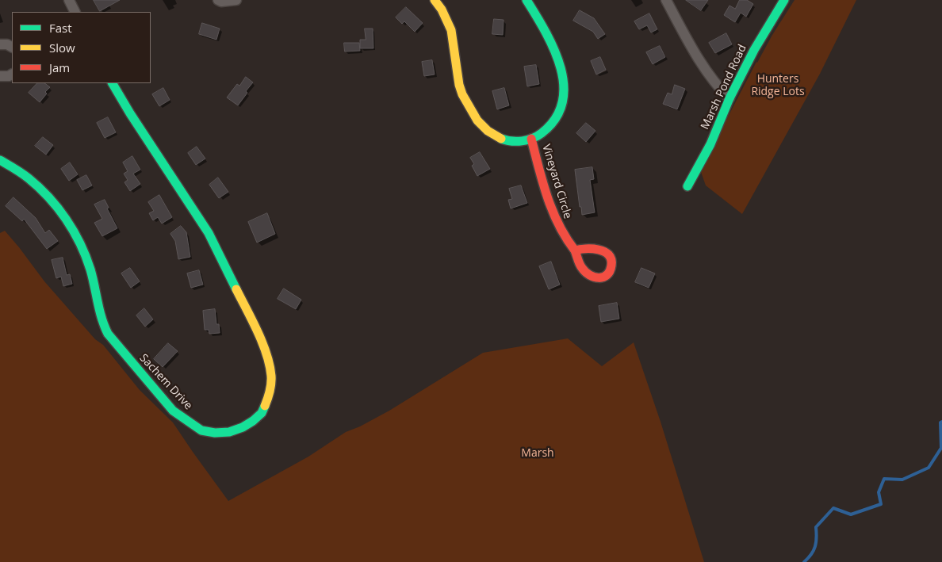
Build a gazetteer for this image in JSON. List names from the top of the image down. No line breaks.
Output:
{"streets":{"street":["Marsh Pond Road","Vineyard Circle","Sachem Drive"]},"parks":["Hunters Ridge Lots","Marsh"],"legend":["Fast","Slow","Jam"]}
